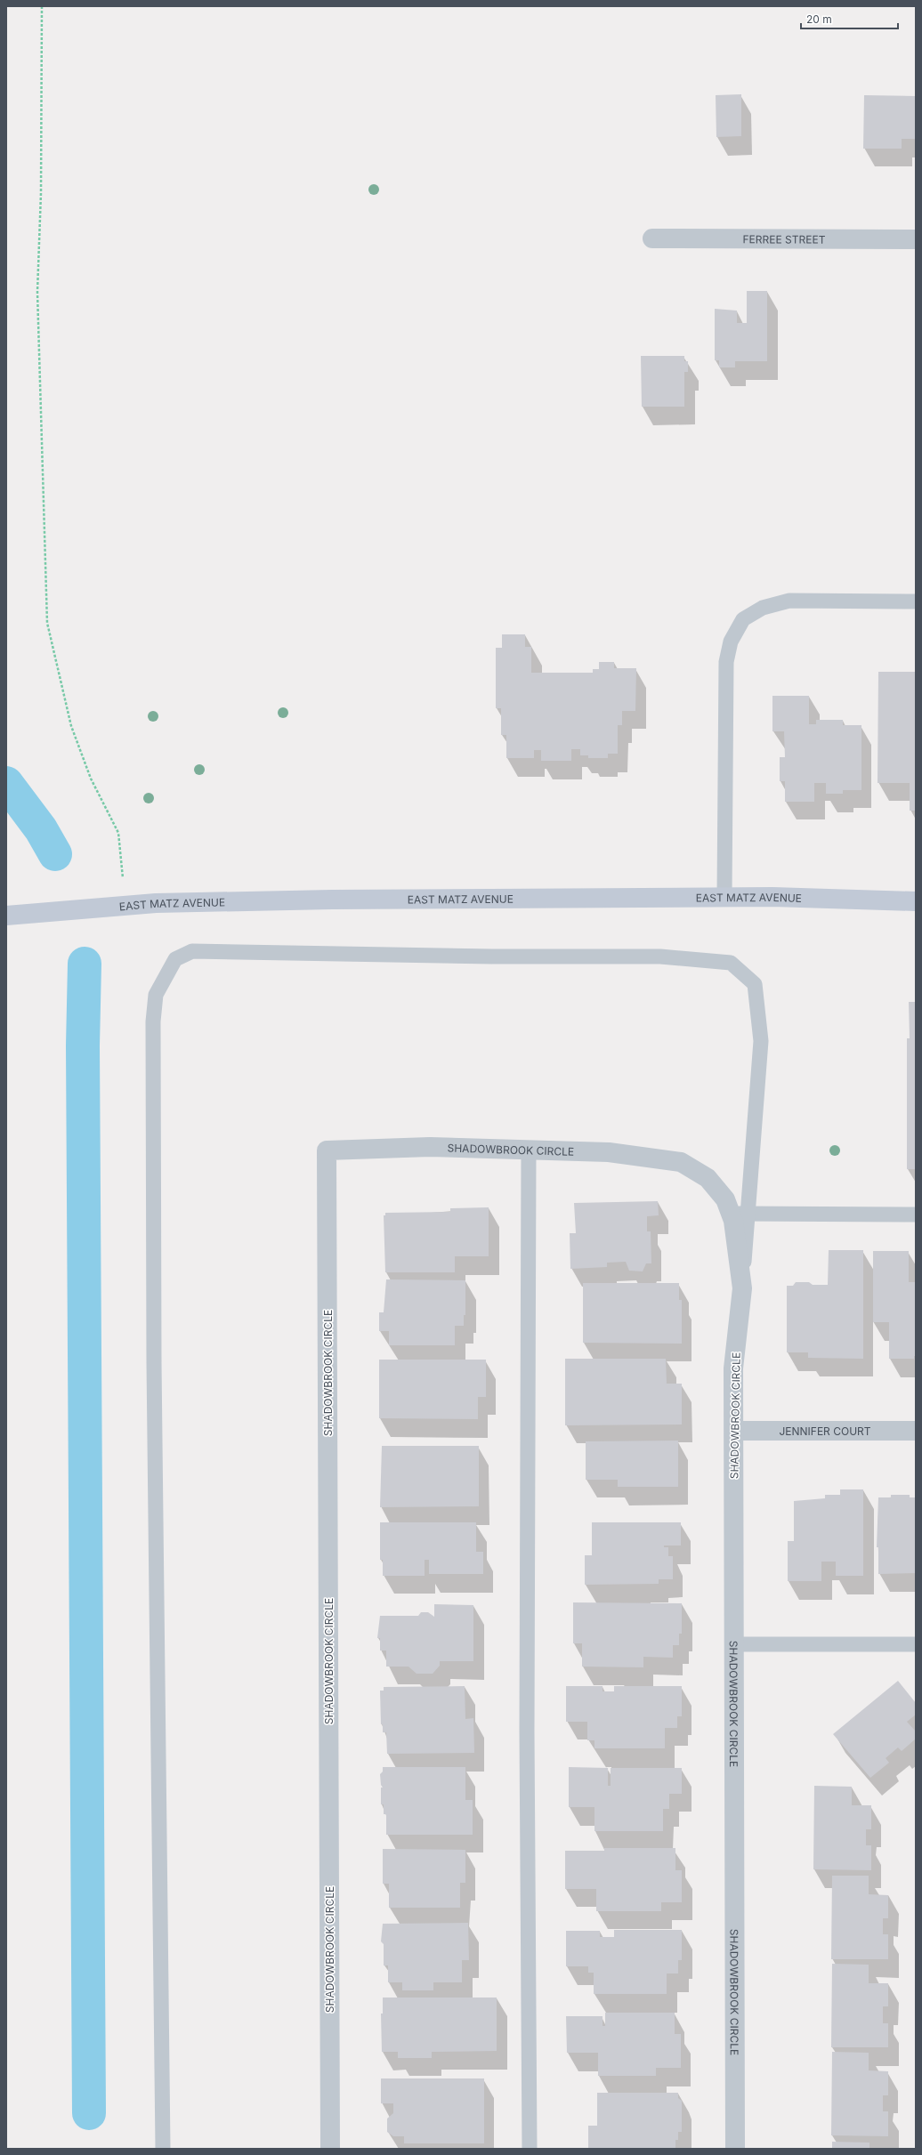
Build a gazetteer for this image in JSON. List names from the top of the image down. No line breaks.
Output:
{"streets":{"street":["FERREE STREET","EAST MATZ AVENUE","SHADOWBROOK CIRCLE","JENNIFER COURT"]},"crossings":[["SHADOWBROOK CIRCLE","JENNIFER COURT"]],"scale_bar":"20 m"}
